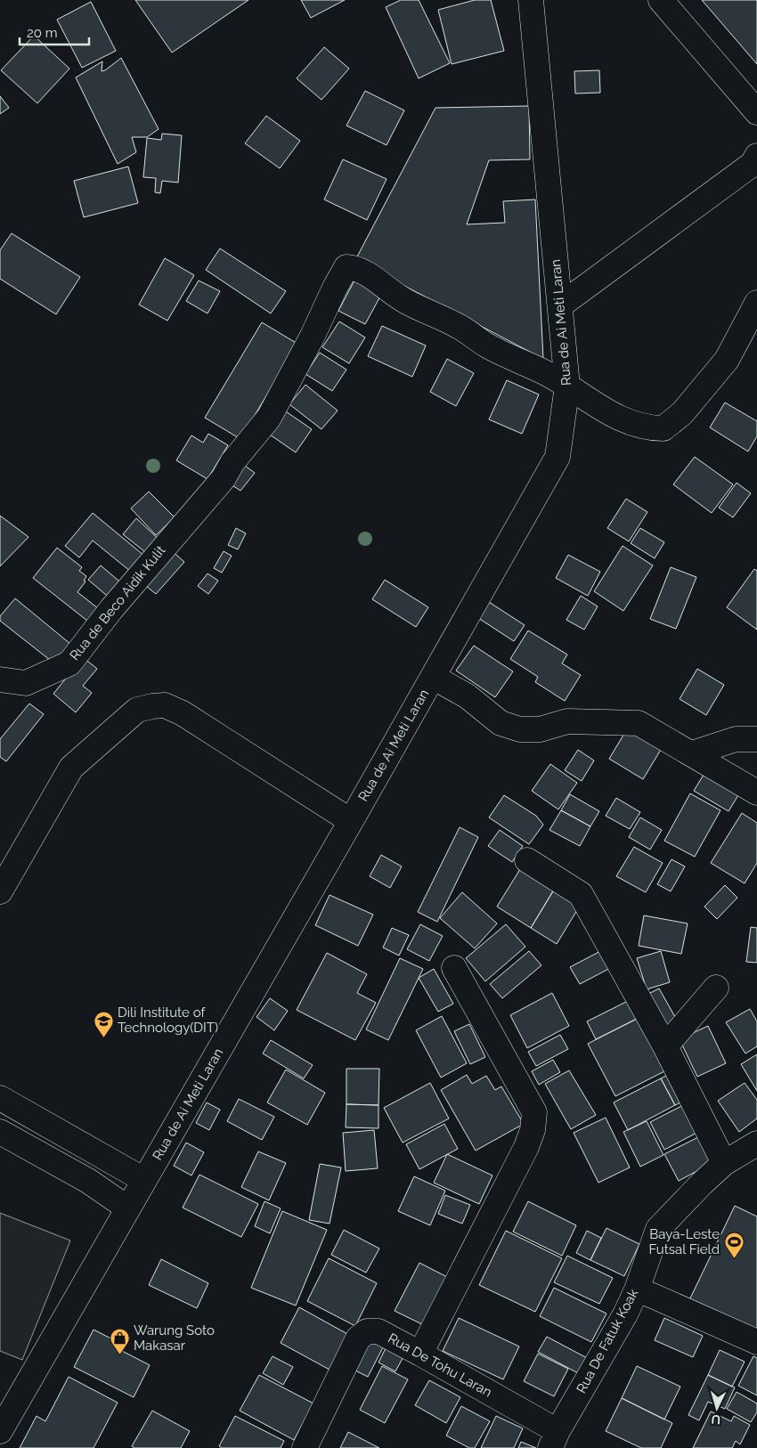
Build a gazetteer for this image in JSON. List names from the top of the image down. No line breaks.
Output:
{"streets":{"street":["Rua de Ai Meti Laran","Rua de Beco Aidik Kulit","Rua De Fatuk Koak","Rua De Tohu Laran"]},"crossings":[["Rua de Ai Meti Laran","Rua de Beco Aidik Kulit"],["Rua De Fatuk Koak","Rua De Tohu Laran"]],"places":{"school or university":["Dili Institute of Technology(DIT)"],"sports":["Baya-Leste Futsal Field"],"shop":["Warung Soto Makasar"]},"scale_bar":"20 m","north":"bottom"}
